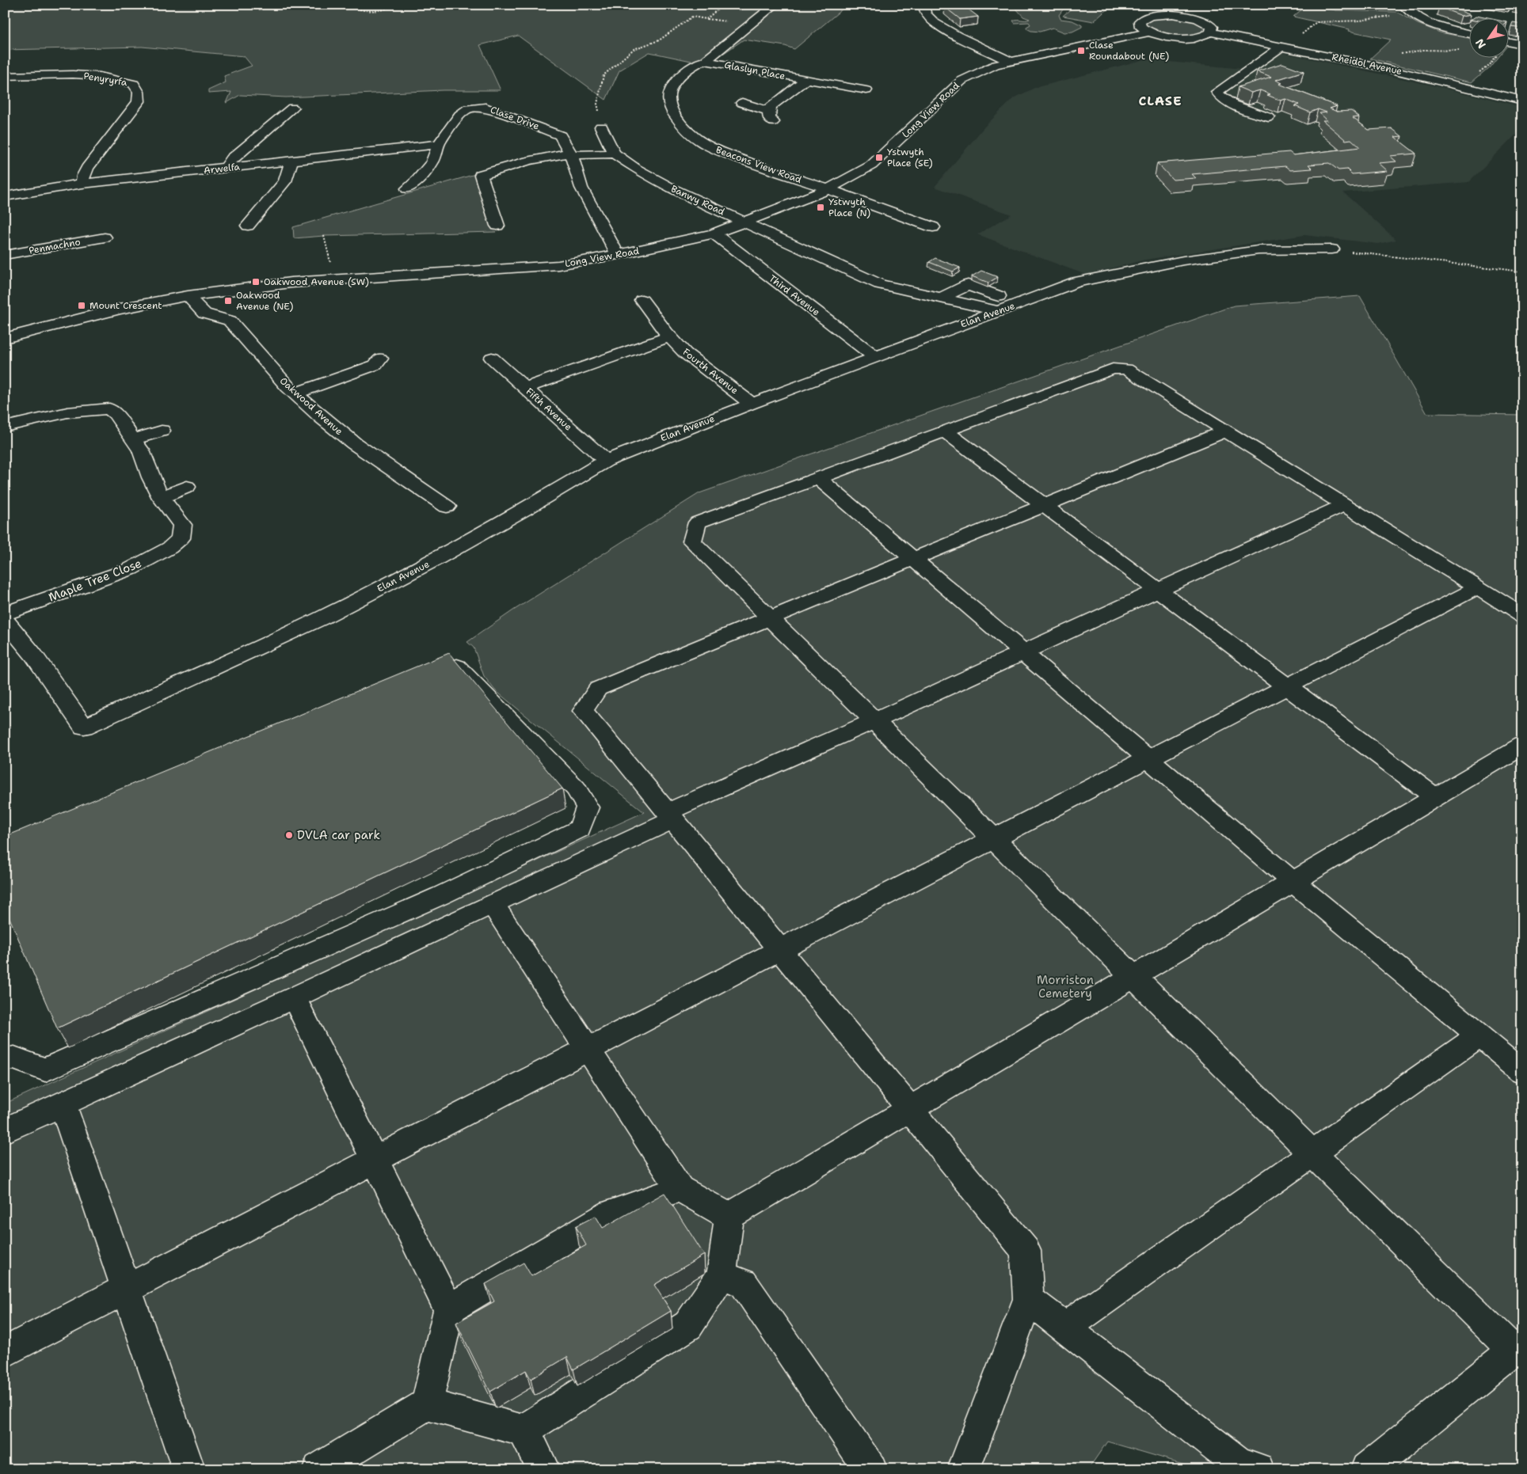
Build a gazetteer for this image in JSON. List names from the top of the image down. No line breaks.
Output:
{"streets":{"street":["Rheidol Avenue","Glaslyn Place","Penyryrfa","Long View Road","Clase Drive","Beacons View Road","Arwelfa","Banwy Road","Penmachno","Third Avenue","Elan Avenue","Fourth Avenue","Oakwood Avenue","Fifth Avenue","Maple Tree Close"]},"crossings":[["Glaslyn Place","Beacons View Road"],["Penyryrfa","Arwelfa"],["Long View Road","Clase Drive"],["Long View Road","Beacons View Road"],["Long View Road","Banwy Road"],["Long View Road","Third Avenue"],["Long View Road","Oakwood Avenue"],["Clase Drive","Arwelfa"],["Banwy Road","Elan Avenue"],["Third Avenue","Elan Avenue"],["Elan Avenue","Fourth Avenue"],["Elan Avenue","Fifth Avenue"]],"districts":["CLASE"],"parks":["Morriston Cemetery"],"places":{"transit":["Clase Roundabout (NE)","Ystwyth Place (SE)","Ystwyth Place (N)","Oakwood Avenue (SW)","Oakwood Avenue (NE)","Mount Crescent"],"other":["DVLA car park"]},"north":"bottom left"}
